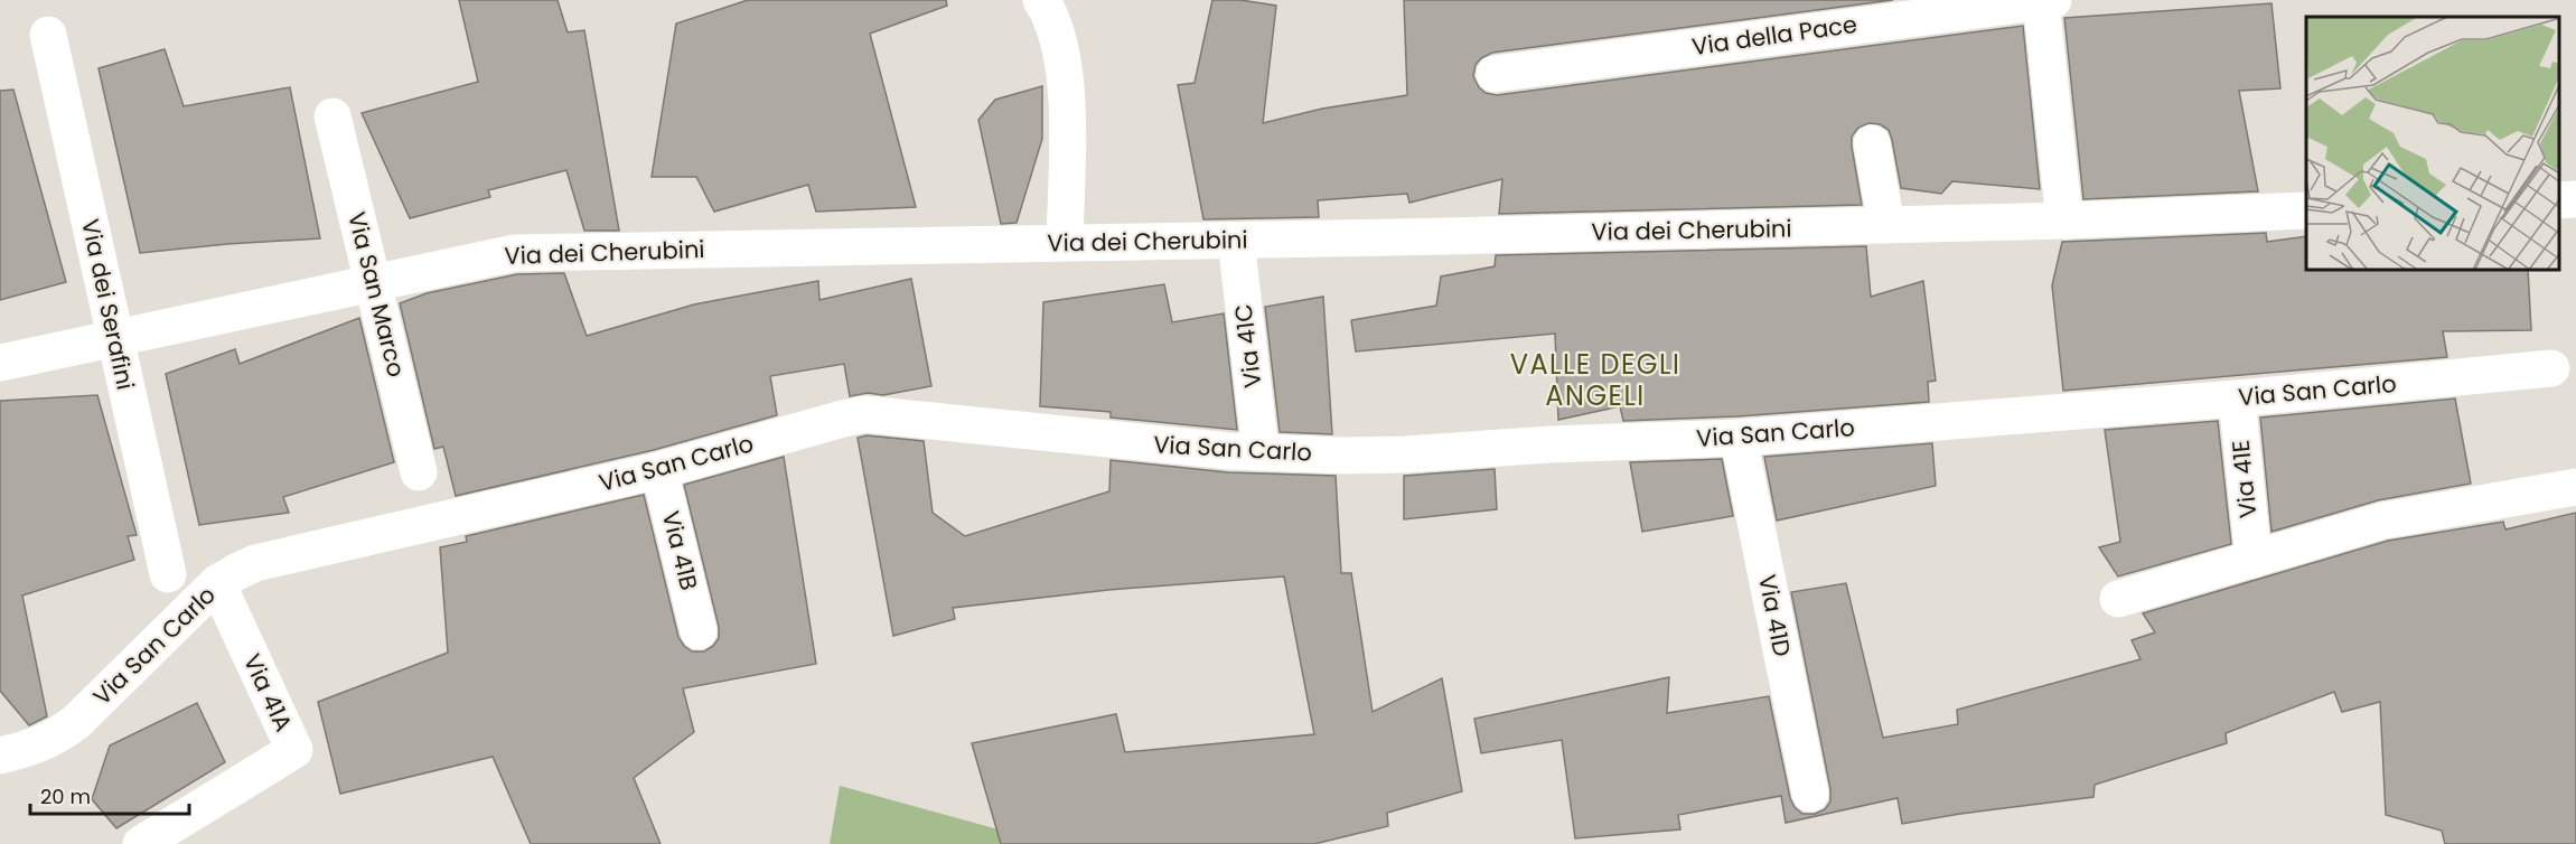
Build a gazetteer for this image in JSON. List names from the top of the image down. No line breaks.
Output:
{"streets":{"street":["Via della Pace","Via dei Cherubini","Via San Marco","Via dei Serafini","Via 41C","Via San Carlo","Via 41E","Via 41B","Via 41D","Via 41A"]},"crossings":[["Via dei Cherubini","Via San Marco"],["Via dei Cherubini","Via dei Serafini"],["Via dei Cherubini","Via 41C"],["Via 41C","Via San Carlo"],["Via San Carlo","Via 41E"],["Via San Carlo","Via 41B"],["Via San Carlo","Via 41D"],["Via San Carlo","Via 41A"]],"districts":["VALLE DEGLI ANGELI"],"scale_bar":"20 m"}
